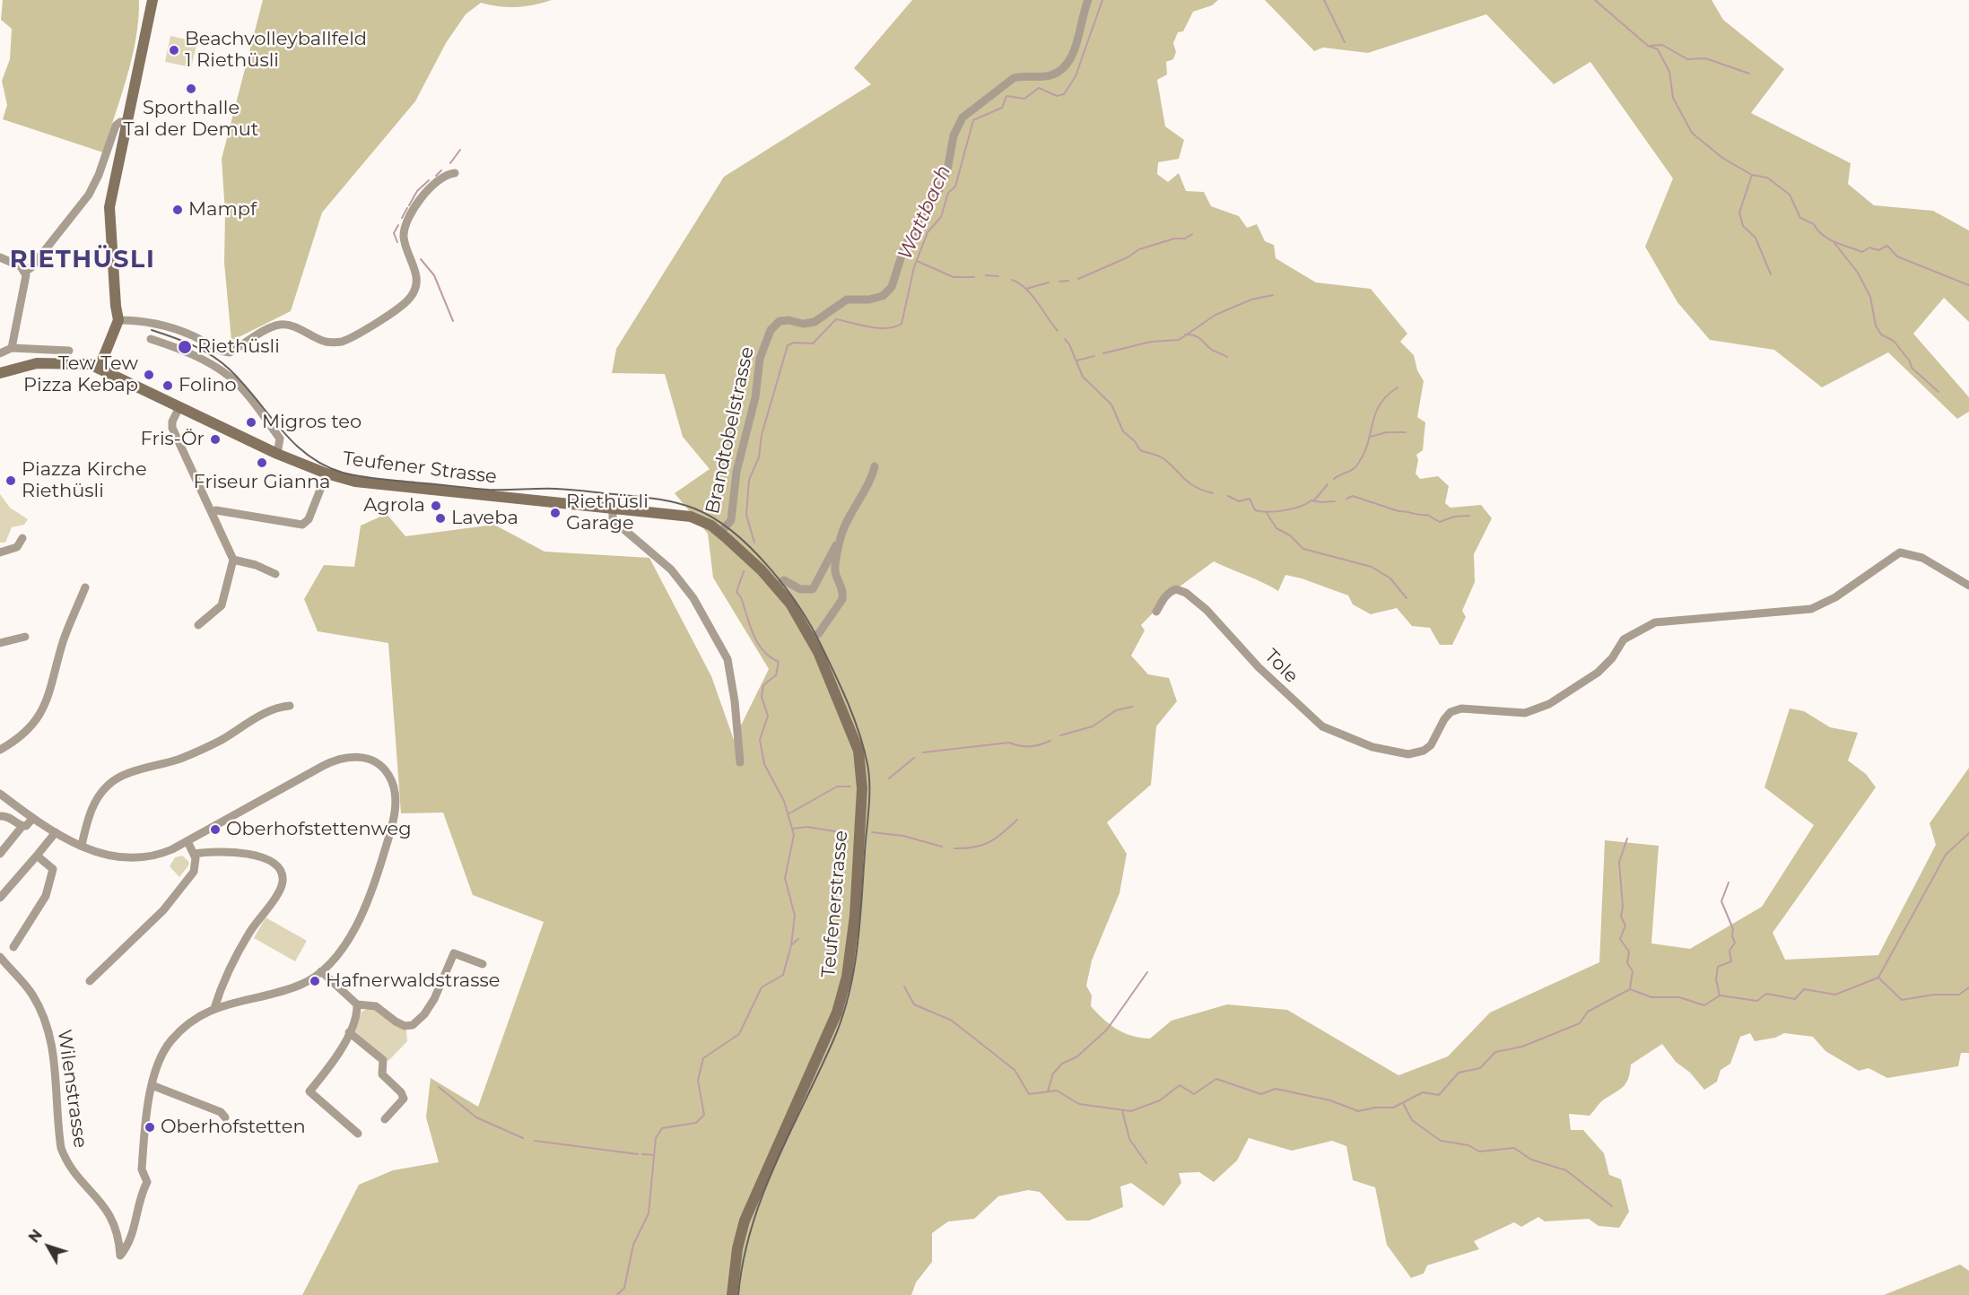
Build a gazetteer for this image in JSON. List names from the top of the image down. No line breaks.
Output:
{"streets":{"main road":["Teufener Strasse","Teufenerstrasse"],"street":["Brandtobelstrasse","Tole","Wilenstrasse"]},"crossings":[["Brandtobelstrasse","Teufener Strasse"],["Teufener Strasse","Teufenerstrasse"]],"districts":["RIETHÜSLI"],"water":["Wattbach"],"places":["Beachvolleyballfeld 1 Riethüsli","Sporthalle Tal der Demut","Mampf","Riethüsli","Tew Tew Pizza Kebap","Folino","Migros teo","Fris-Ör","Friseur Gianna","Piazza Kirche Riethüsli","Agrola","Riethüsli Garage","Laveba","Oberhofstettenweg","Hafnerwaldstrasse","Oberhofstetten"],"north":"top left"}
